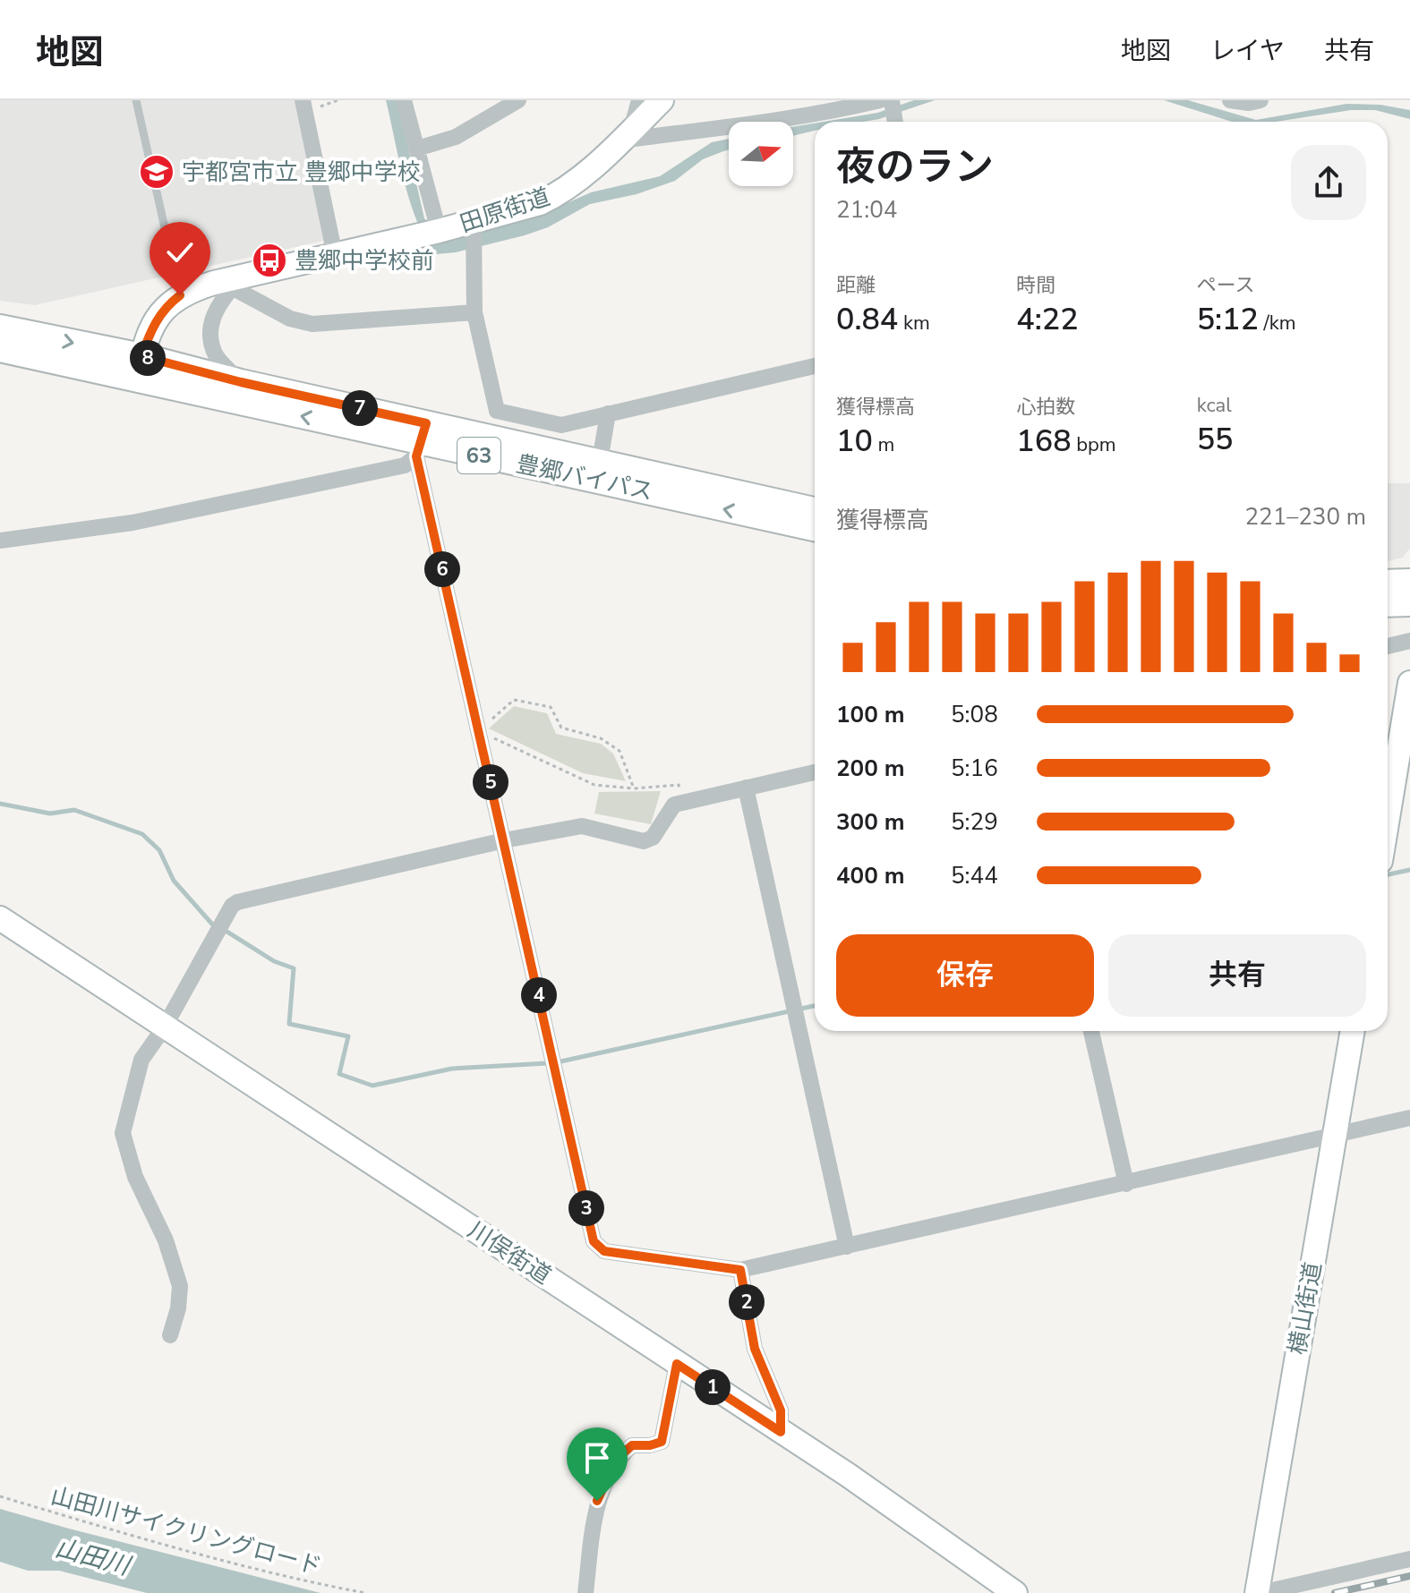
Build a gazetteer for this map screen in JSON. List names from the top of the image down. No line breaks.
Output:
{"streets":{"main road":["63","豊郷バイパス"],"street":["田原街道","川俣街道","横山街道"],"path":["山田川サイクリングロード"]},"crossings":[["田原街道","63"],["田原街道","豊郷バイパス"],["63","豊郷バイパス"]],"water":["山田川"],"places":{"school or university":["宇都宮市立 豊郷中学校"],"bus stop":["豊郷中学校前"]},"north":"right","page":{"header":"地図","nav":["地図","レイヤ","共有"],"heading":["夜のラン","21:04"],"stats":[["距離","0.84 km"],["時間","4:22"],["ペース","5:12 /km"],["獲得標高","10 m"],["心拍数","168 bpm"],["kcal","55"]],"pins":["8","7","6","5","4","3","2","1"],"chart":["獲得標高","221–230 m"],"list":[{"name":"100 m","note":"5:08"},{"name":"200 m","note":"5:16"},{"name":"300 m","note":"5:29"},{"name":"400 m","note":"5:44"}],"buttons":["保存","共有"]}}
